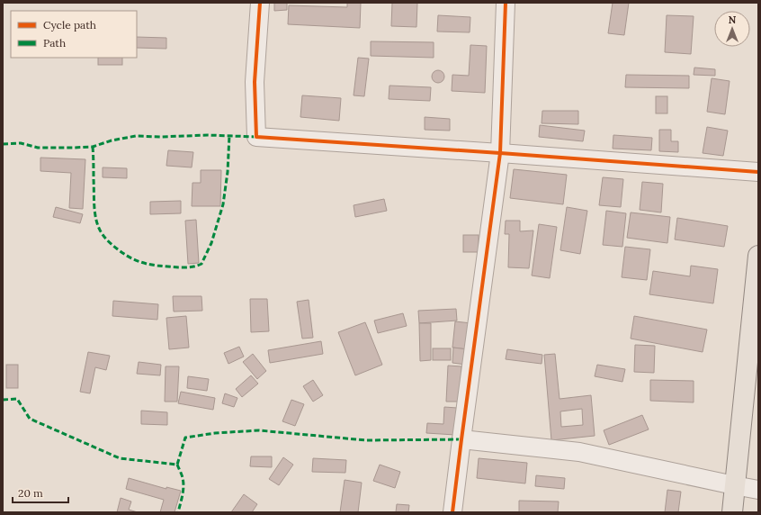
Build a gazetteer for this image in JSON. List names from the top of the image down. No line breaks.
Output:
{"legend":["Cycle path","Path"],"scale_bar":"20 m","north":"top"}
